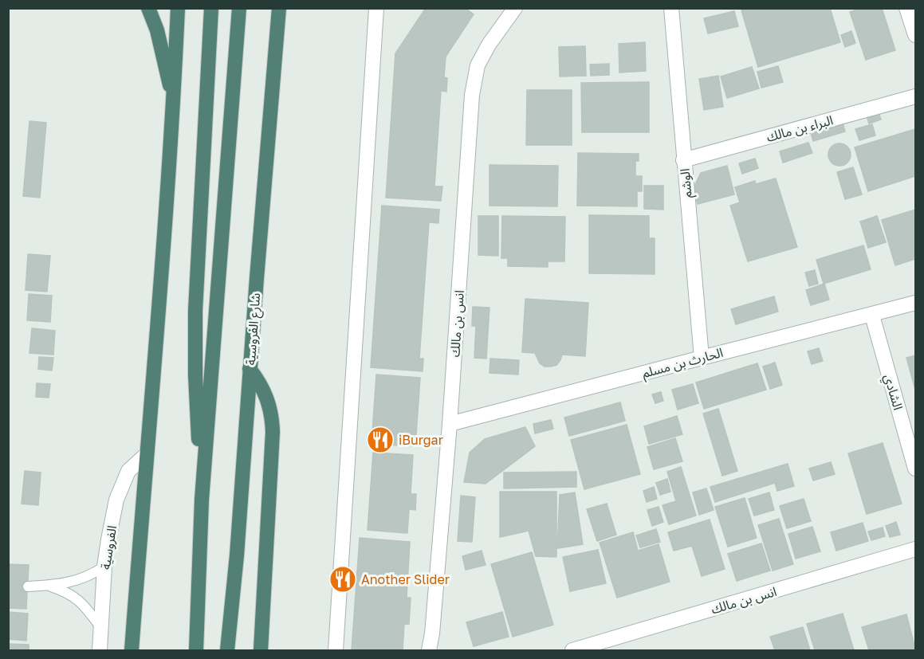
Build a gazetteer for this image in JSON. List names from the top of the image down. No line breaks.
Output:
{"streets":{"highway":["شارع الفروسية"],"street":["البراء بن مالك","الوشم","انس بن مالك","الحارث بن مسلم","الشادي","الفروسية"]},"crossings":[["البراء بن مالك","الوشم"],["الوشم","الحارث بن مسلم"],["انس بن مالك","الحارث بن مسلم"],["الحارث بن مسلم","الشادي"]],"places":{"restaurant":["iBurgar","Another Slider"]}}
